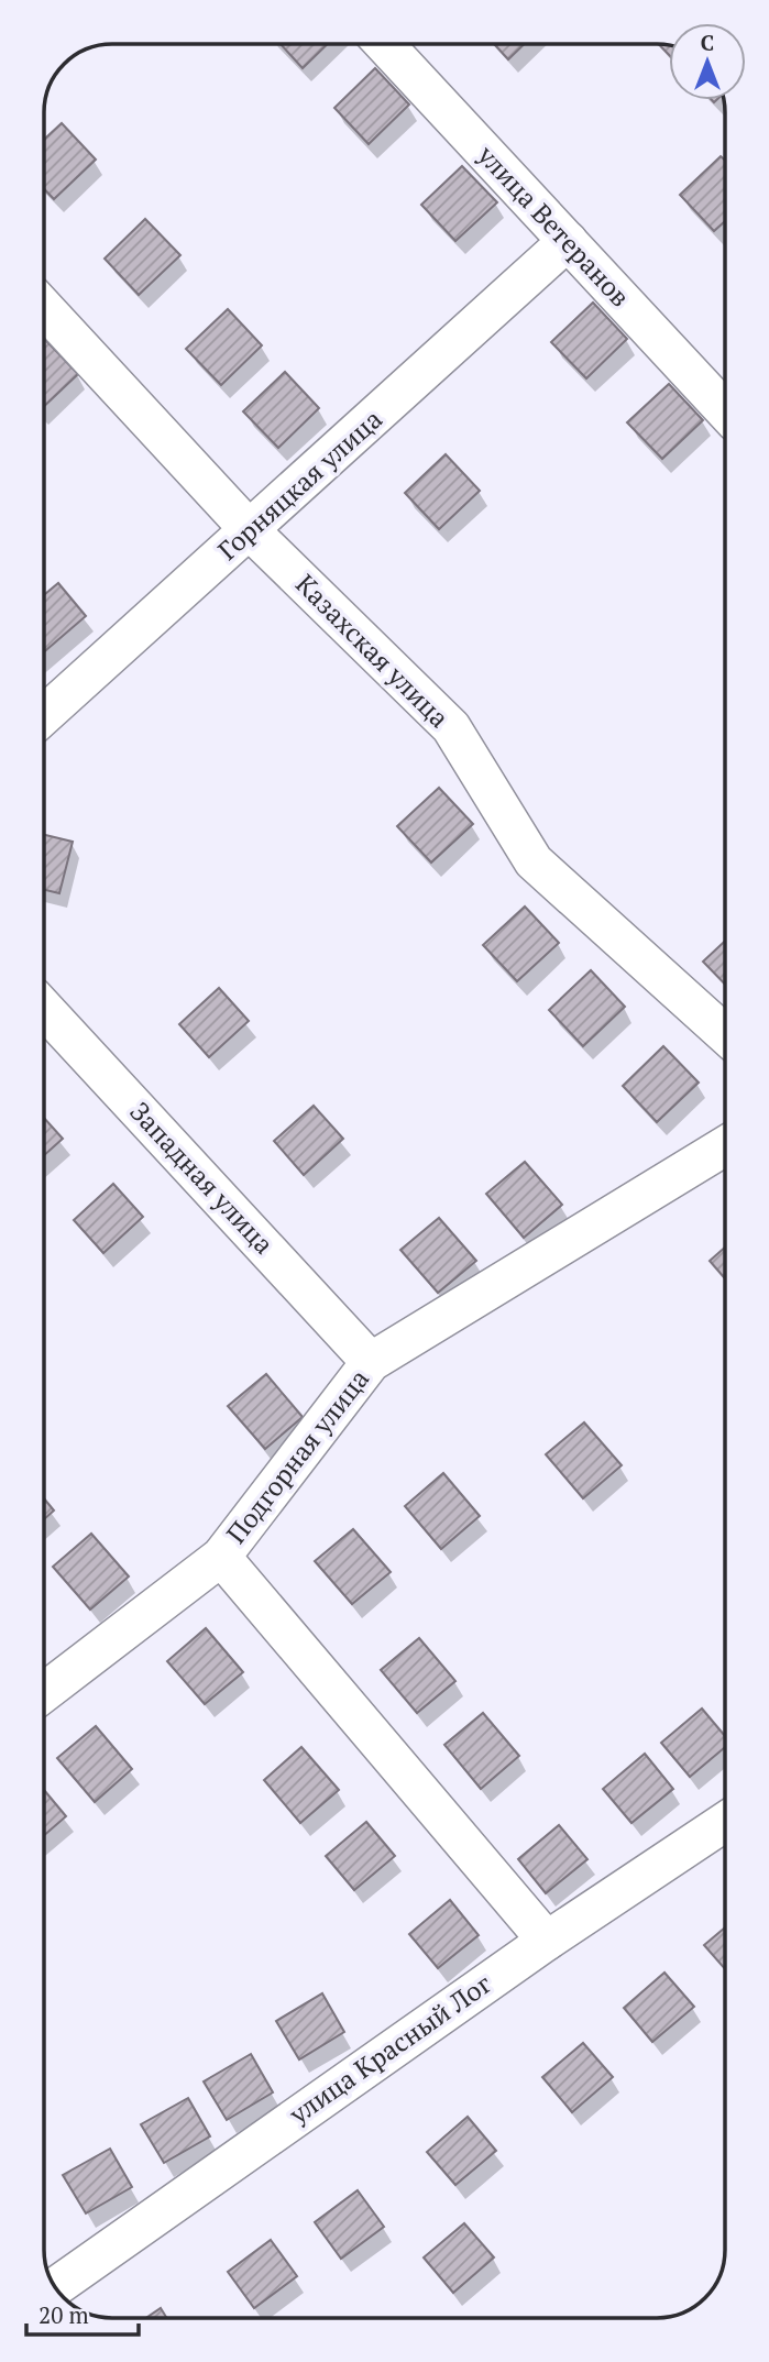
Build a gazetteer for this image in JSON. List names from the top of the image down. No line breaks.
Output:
{"streets":{"street":["улица Ветеранов","Горняцкая улица","Казахская улица","Западная улица","Подгорная улица","улица Красный Лог"]},"crossings":[["улица Ветеранов","Горняцкая улица"],["Горняцкая улица","Казахская улица"],["Западная улица","Подгорная улица"]],"scale_bar":"20 m","north":"top"}
